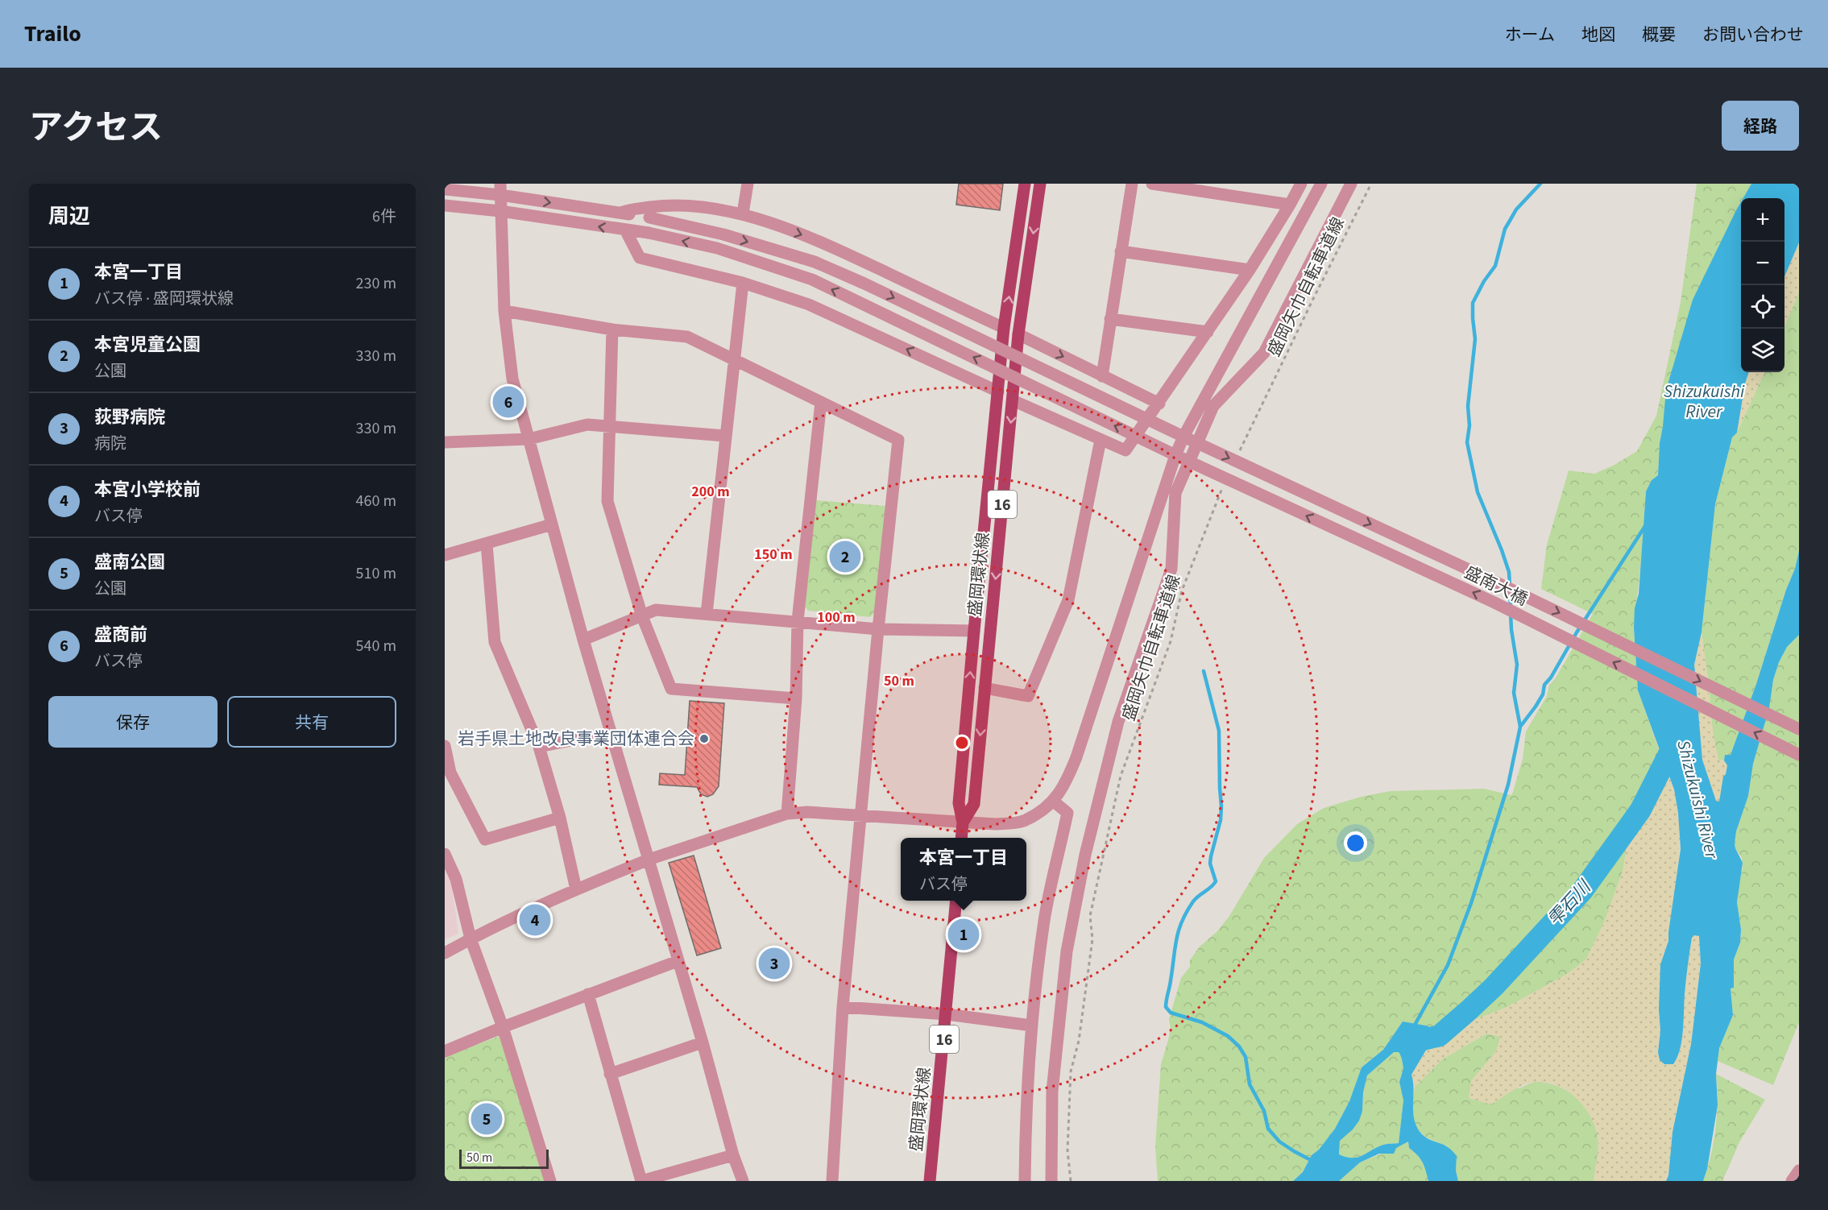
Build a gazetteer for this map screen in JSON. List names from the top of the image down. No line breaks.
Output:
{"streets":{"main road":["16","盛岡環状線"],"street":["盛南大橋"],"path":["盛岡矢巾自転車道線"]},"water":["Shizukuishi River","雫石川"],"places":["岩手県土地改良事業団体連合会"],"scale_bar":"50 m","page":{"header":"Trailo","nav":["ホーム","地図","概要","お問い合わせ"],"title":"アクセス","buttons":["経路",["保存","共有"]],"heading":["周辺","6件"],"map_buttons":["+","−"],"list":[{"mark":"1","name":"本宮一丁目","note":"バス停 · 盛岡環状線","value":"230 m"},{"mark":"2","name":"本宮児童公園","note":"公園","value":"330 m"},{"mark":"3","name":"荻野病院","note":"病院","value":"330 m"},{"mark":"4","name":"本宮小学校前","note":"バス停","value":"460 m"},{"mark":"5","name":"盛南公園","note":"公園","value":"510 m"},{"mark":"6","name":"盛商前","note":"バス停","value":"540 m"}],"pins":["6","2","4","1","3","5"],"popup":["本宮一丁目","バス停"],"scale":"50 m"},"rings":["200 m","150 m","100 m","50 m"]}
